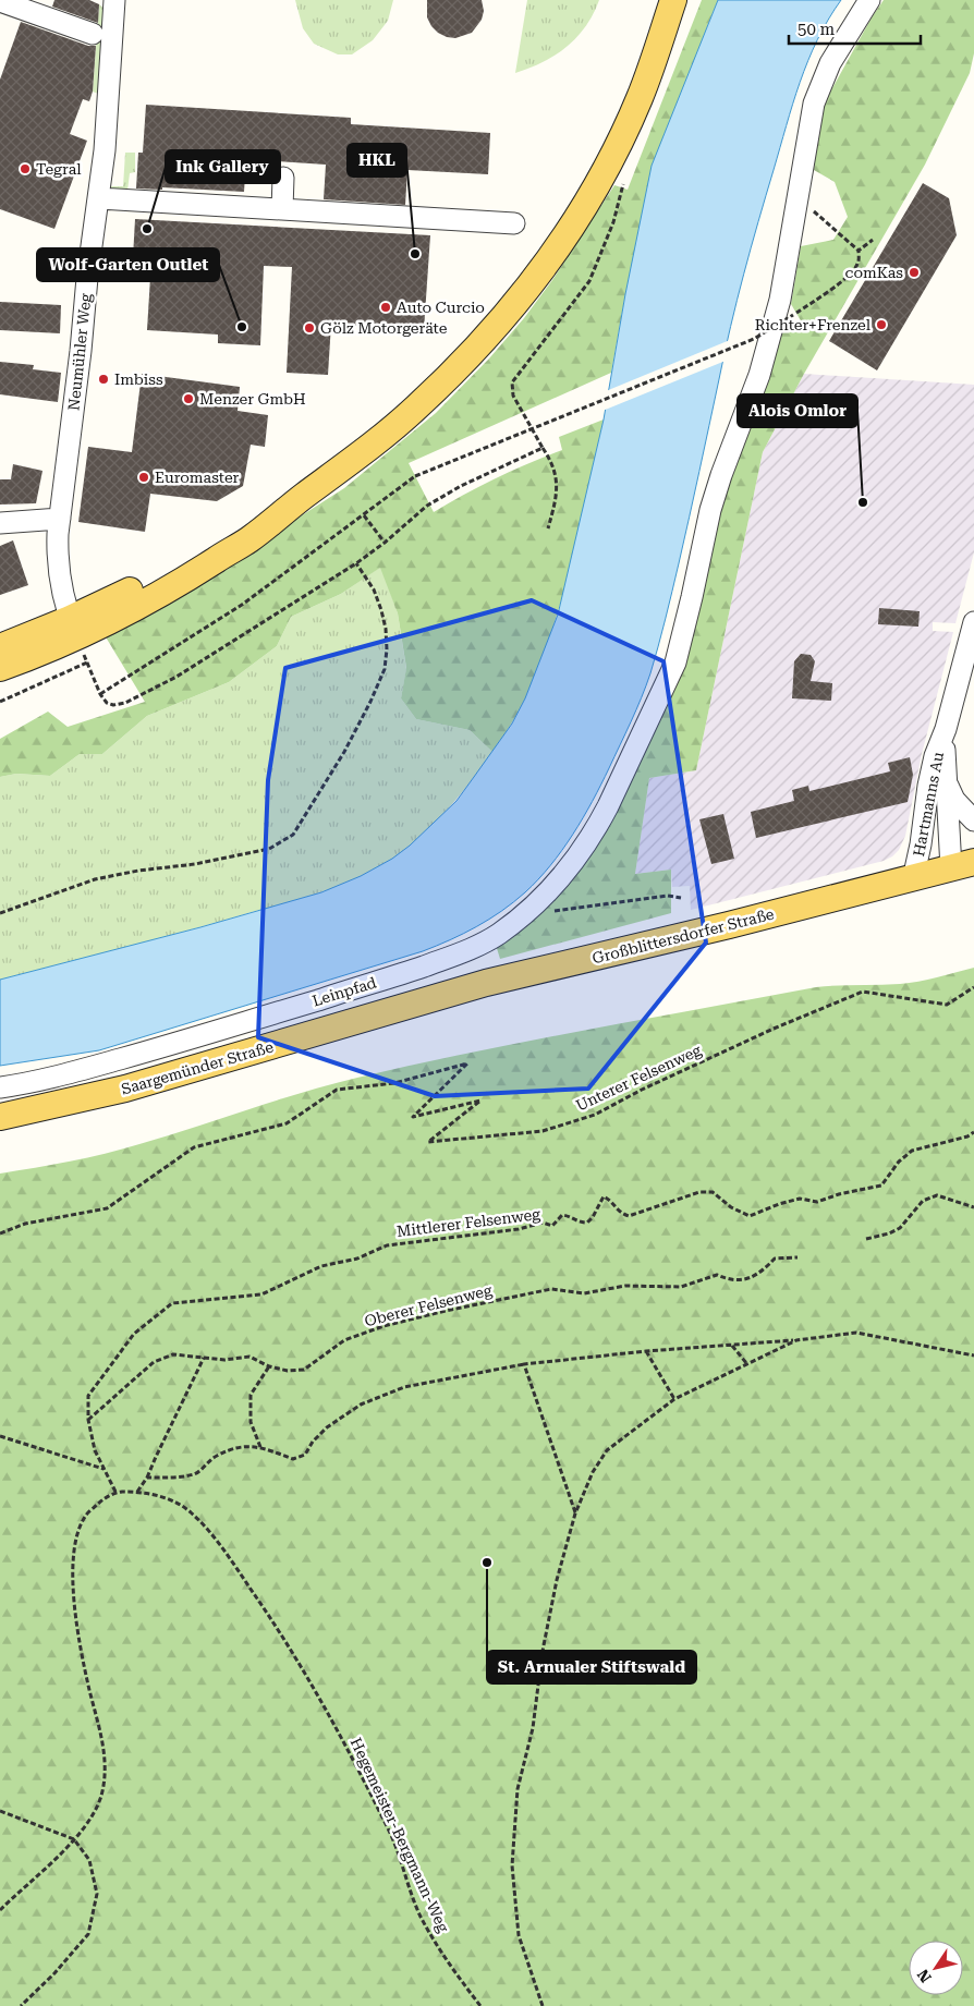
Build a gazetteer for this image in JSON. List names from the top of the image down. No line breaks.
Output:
{"streets":{"main road":["Großblittersdorfer Straße","Saargemünder Straße"],"street":["Neumühler Weg","Hartmanns Au","Leinpfad"],"path":["Unterer Felsenweg","Mittlerer Felsenweg","Oberer Felsenweg","Hegemeister-Bergmann-Weg"]},"crossings":[["Hartmanns Au","Großblittersdorfer Straße"],["Großblittersdorfer Straße","Saargemünder Straße"],["Mittlerer Felsenweg","Oberer Felsenweg"],["Mittlerer Felsenweg","Hegemeister-Bergmann-Weg"]],"places":["Tegral","Ink Gallery","HKL","comKas","Auto Curcio","Richter+Frenzel","Wolf-Garten Outlet","Gölz Motorgeräte","Imbiss","Menzer GmbH","Euromaster","Alois Omlor","St. Arnualer Stiftswald"],"scale_bar":"50 m","north":"bottom left"}
